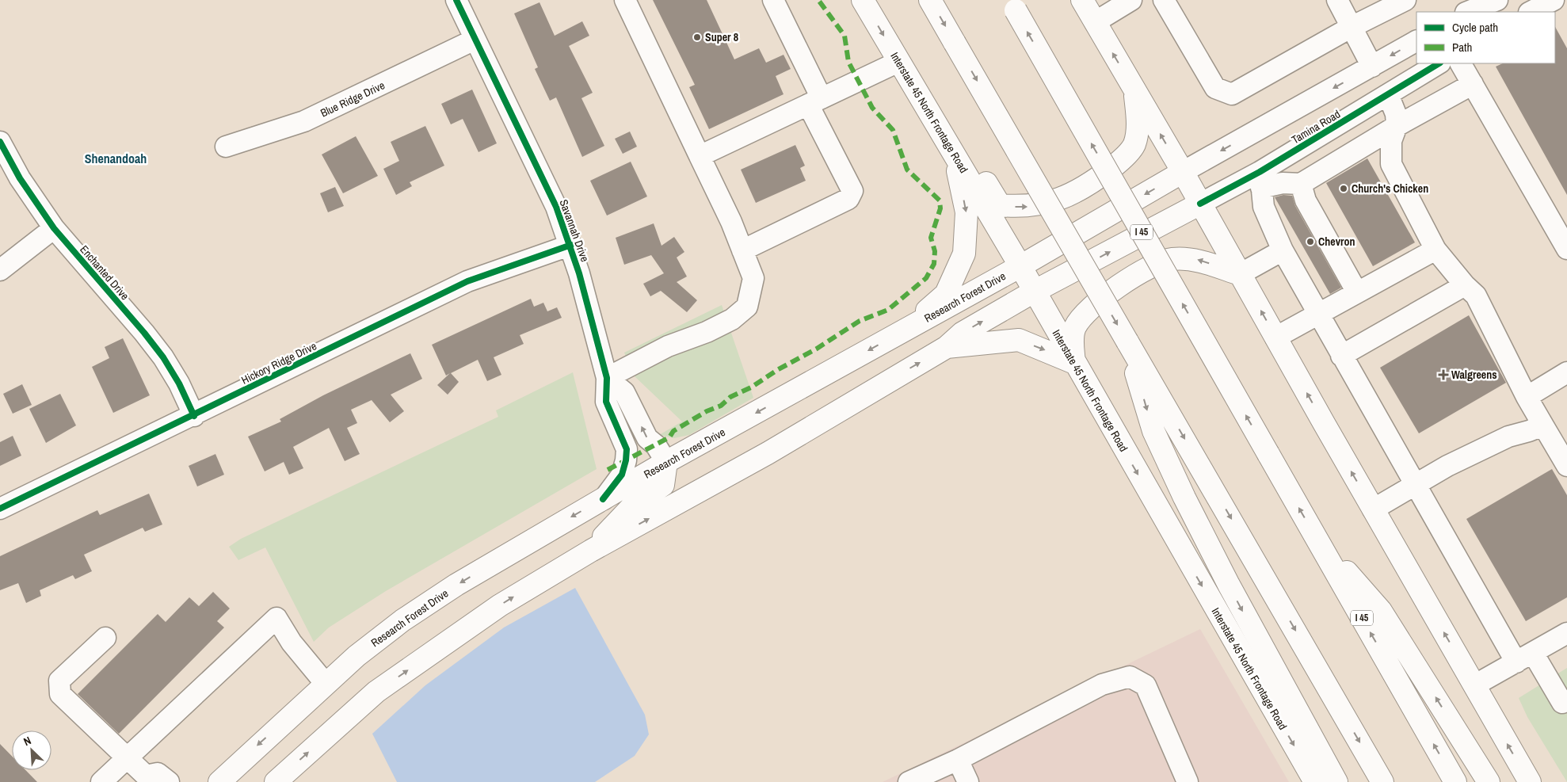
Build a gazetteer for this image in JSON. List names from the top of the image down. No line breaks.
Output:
{"streets":{"main road":["Interstate 45 North Frontage Road","I 45","Research Forest Drive"],"street":["Blue Ridge Drive","Tamina Road","Savannah Drive","Enchanted Drive","Hickory Ridge Drive"]},"crossings":[["Blue Ridge Drive","Savannah Drive"],["Interstate 45 North Frontage Road","Research Forest Drive"],["Savannah Drive","Research Forest Drive"],["Savannah Drive","Hickory Ridge Drive"],["Enchanted Drive","Hickory Ridge Drive"]],"districts":["Shenandoah"],"places":{"other":["Super 8","Church's Chicken","Chevron"],"health":["Walgreens"]},"legend":["Cycle path","Path"],"north":"top left"}
